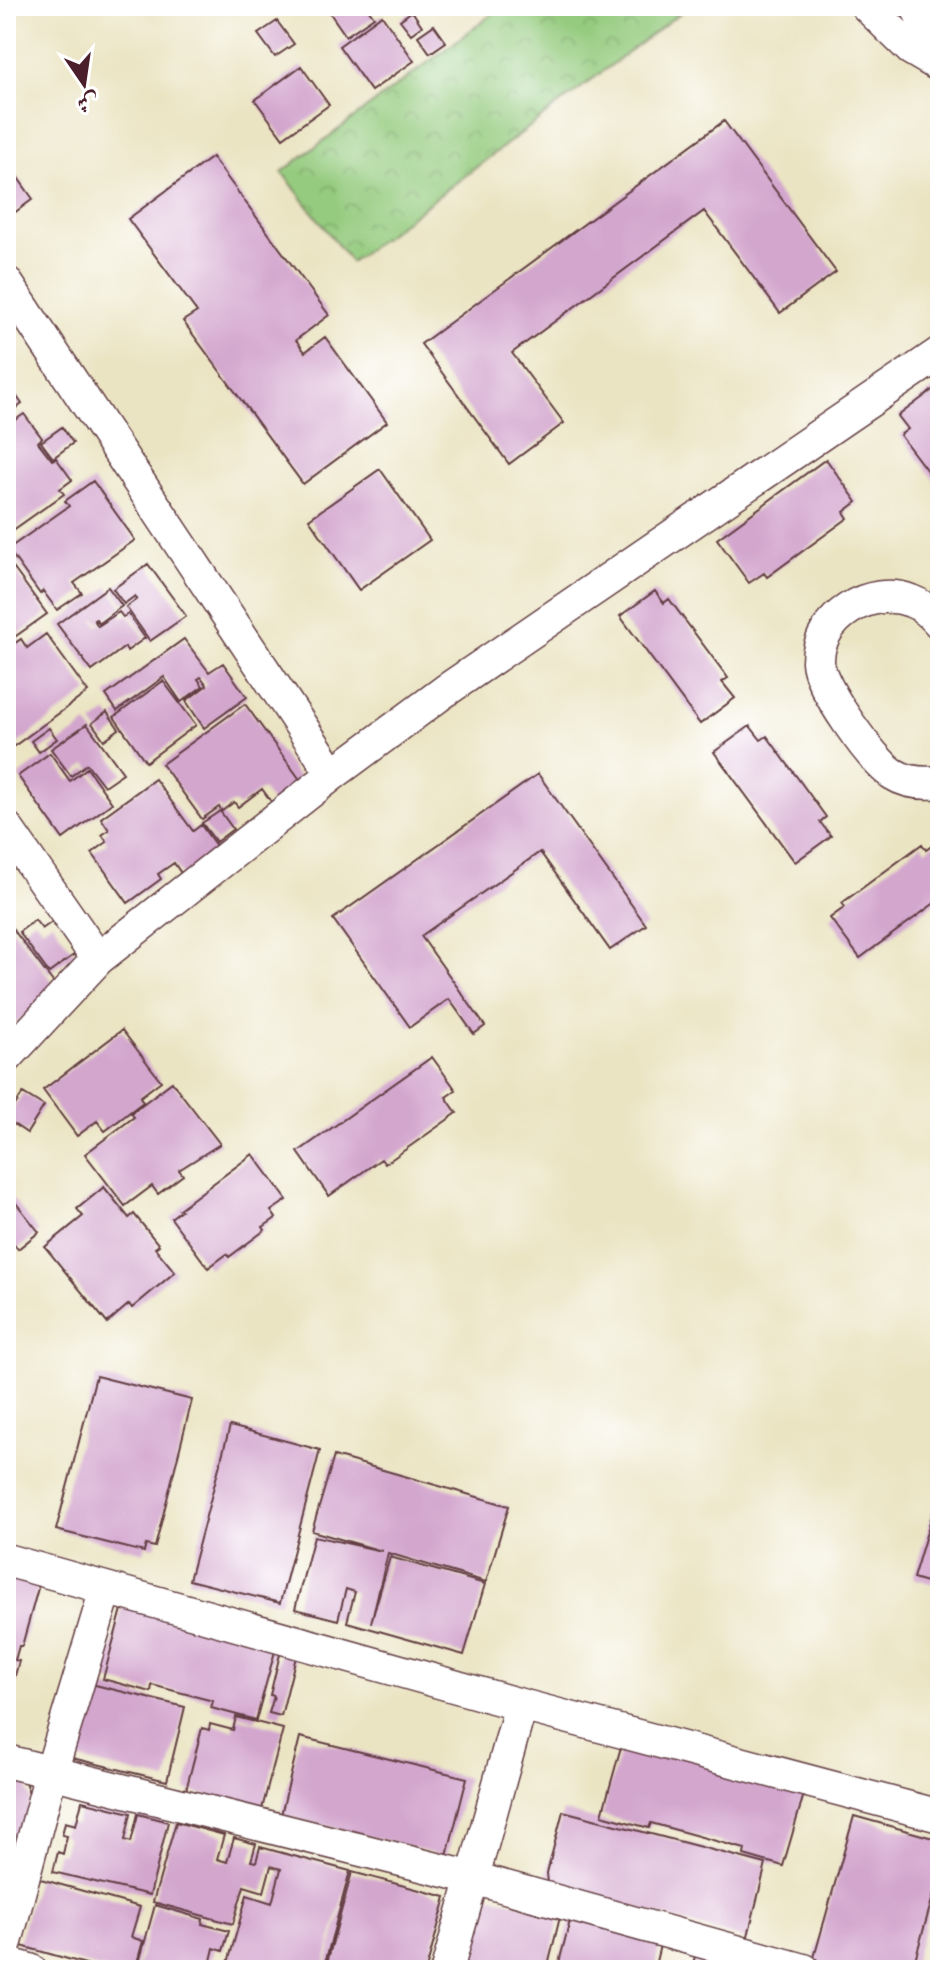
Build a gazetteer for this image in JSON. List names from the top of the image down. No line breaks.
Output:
{"north":"bottom"}
